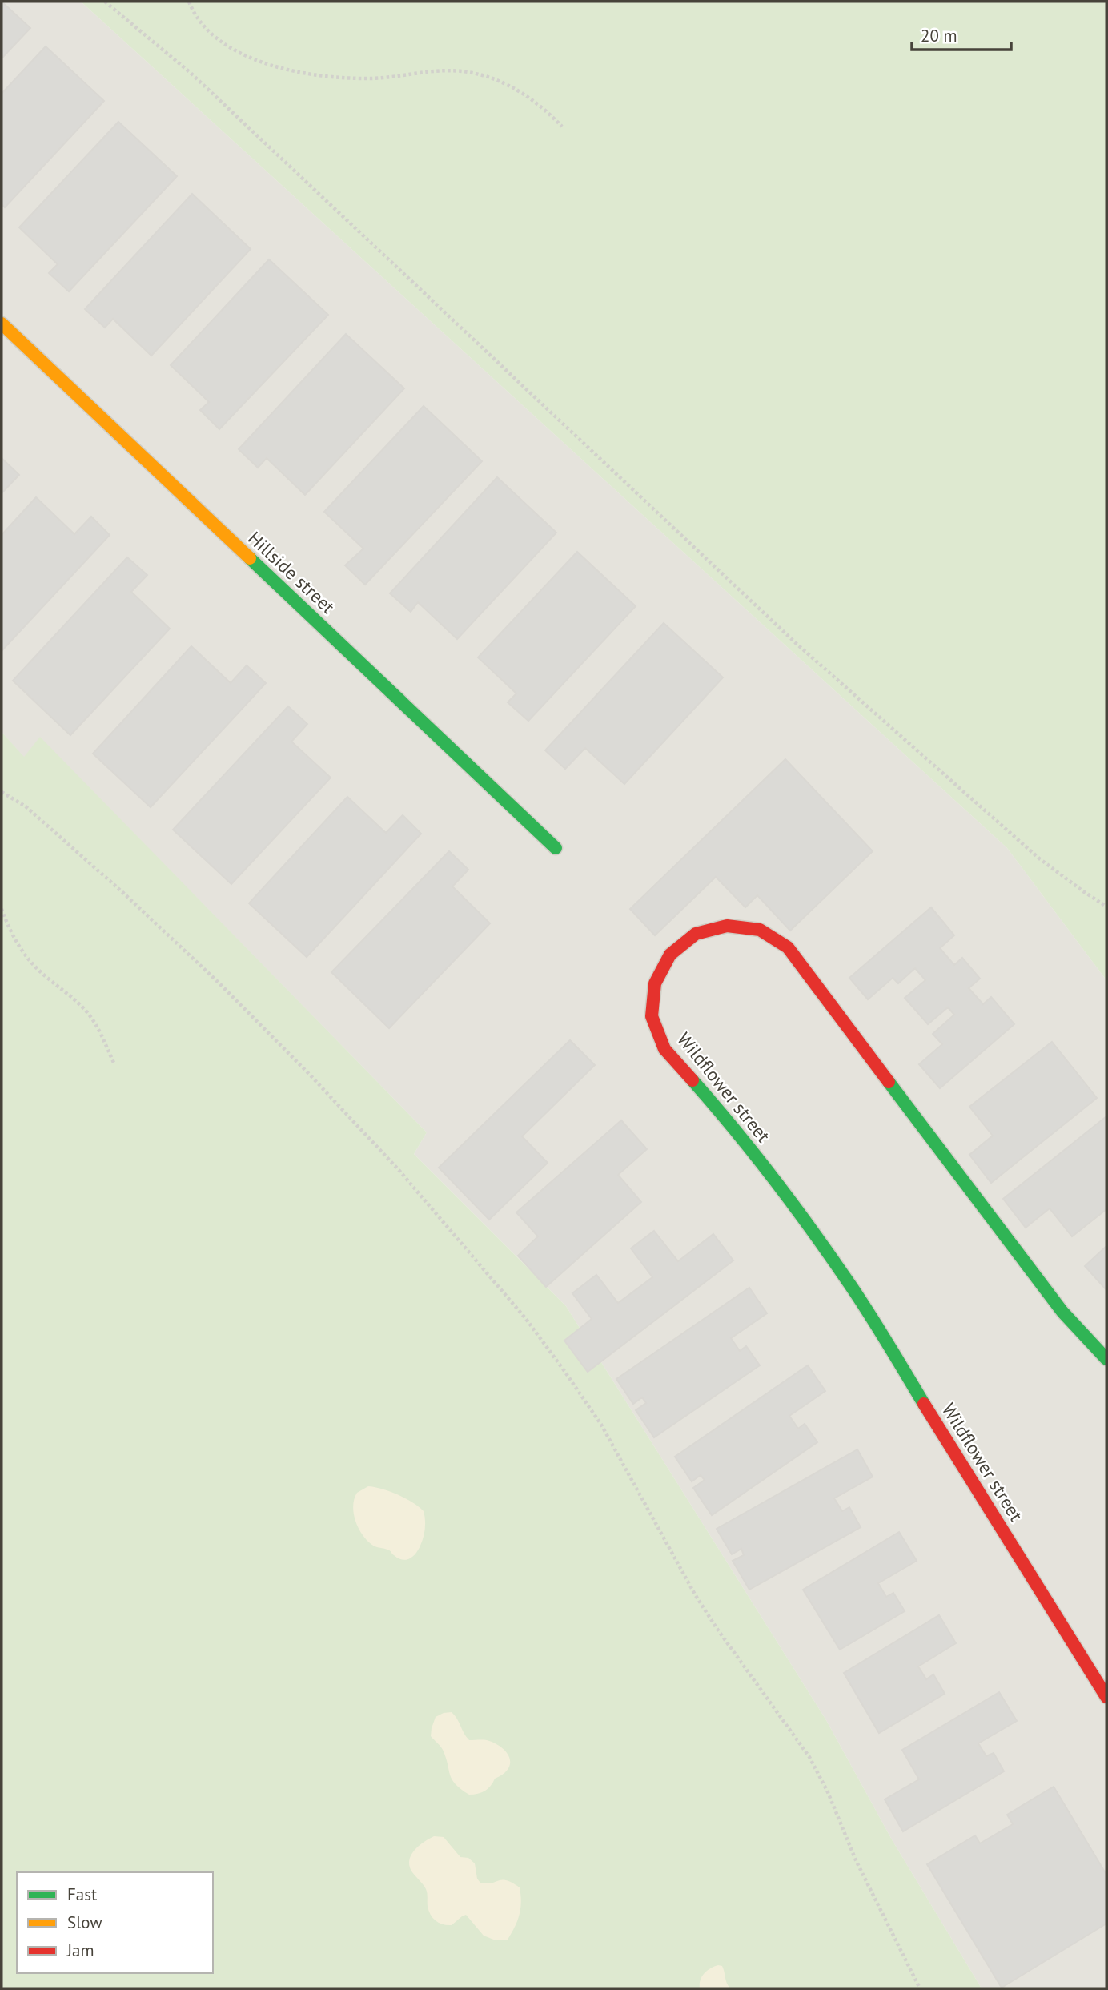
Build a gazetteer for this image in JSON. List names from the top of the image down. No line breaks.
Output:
{"streets":{"street":["Hillside street","Wildflower street"]},"legend":["Fast","Slow","Jam"],"scale_bar":"20 m"}
